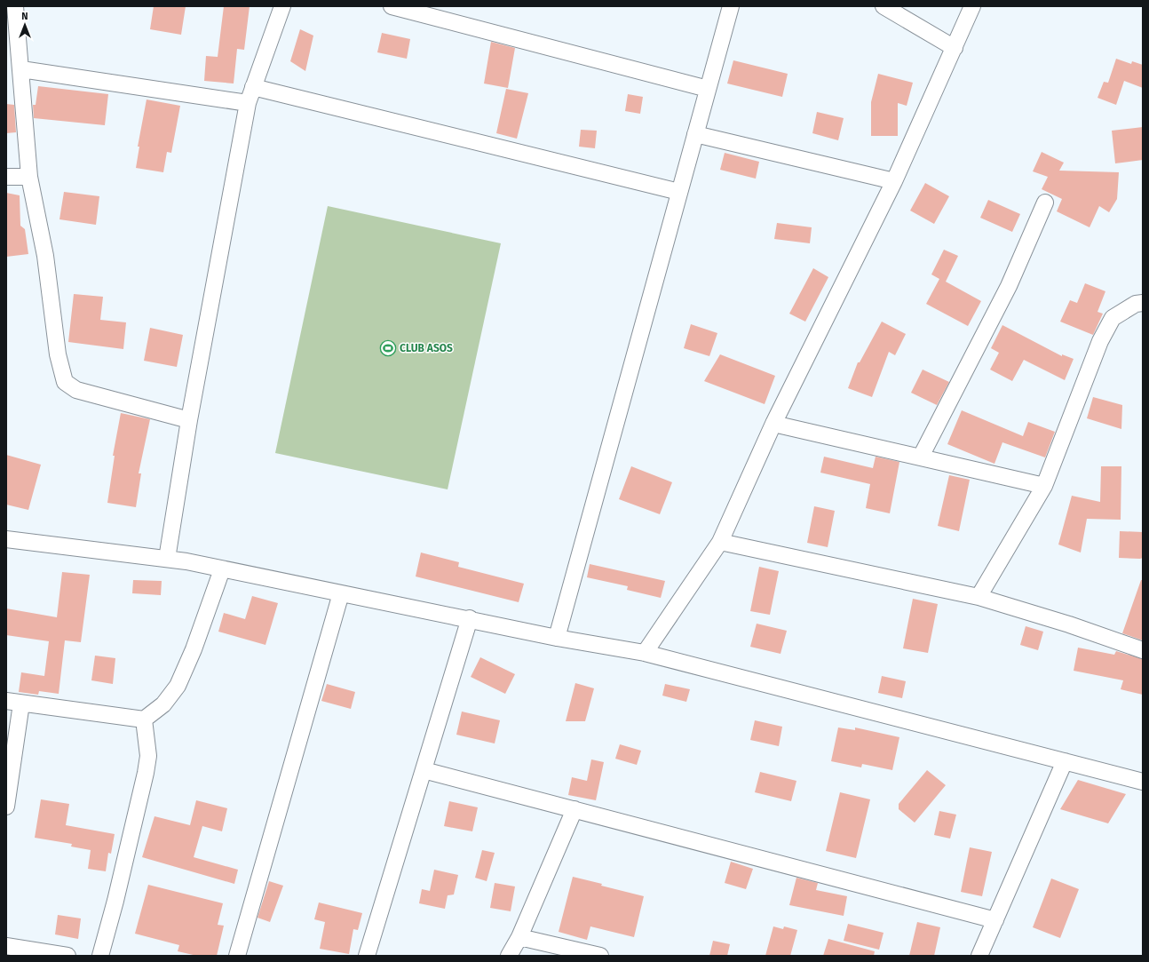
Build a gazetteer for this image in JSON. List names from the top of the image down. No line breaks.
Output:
{"places":{"sports":["CLUB ASOS"]},"north":"top"}
